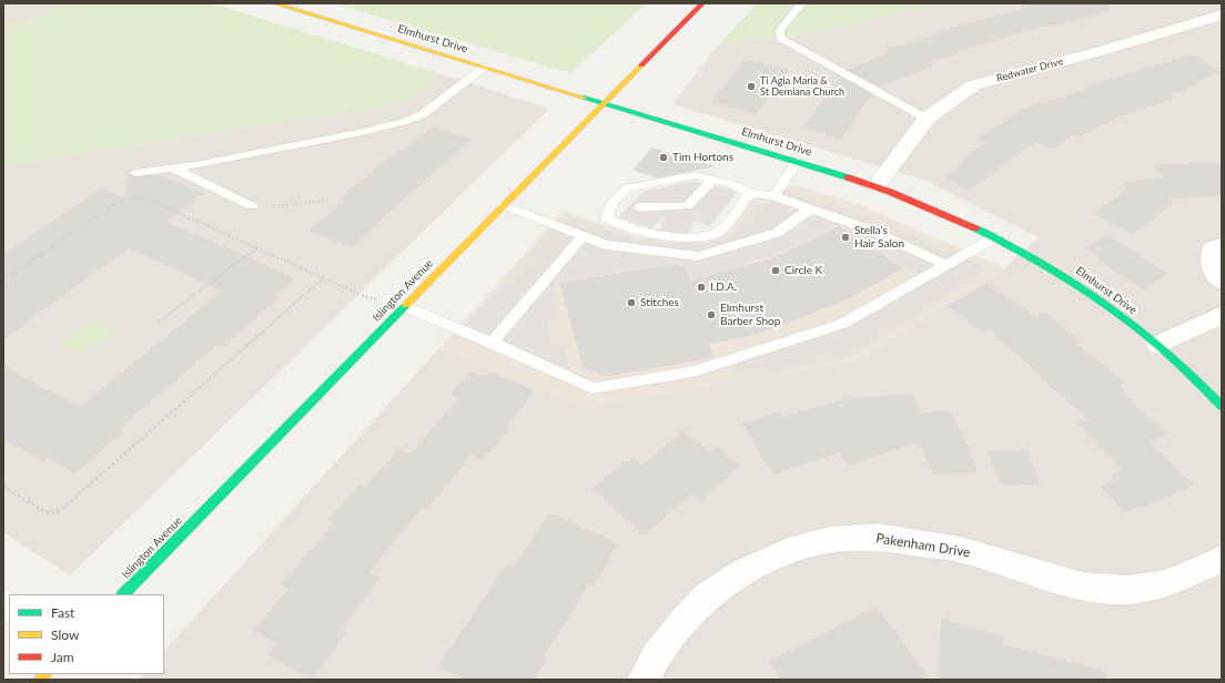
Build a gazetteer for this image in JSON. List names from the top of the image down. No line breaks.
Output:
{"streets":{"street":["Elmhurst Drive","Redwater Drive","Islington Avenue","Pakenham Drive"]},"crossings":[["Elmhurst Drive","Redwater Drive"],["Elmhurst Drive","Islington Avenue"]],"places":["Ti Agia Maria & St Demiana Church","Tim Hortons","Stella’s Hair Salon","Circle K","I.D.A.","Stitches","Elmhurst Barber Shop"],"legend":["Fast","Slow","Jam"]}
